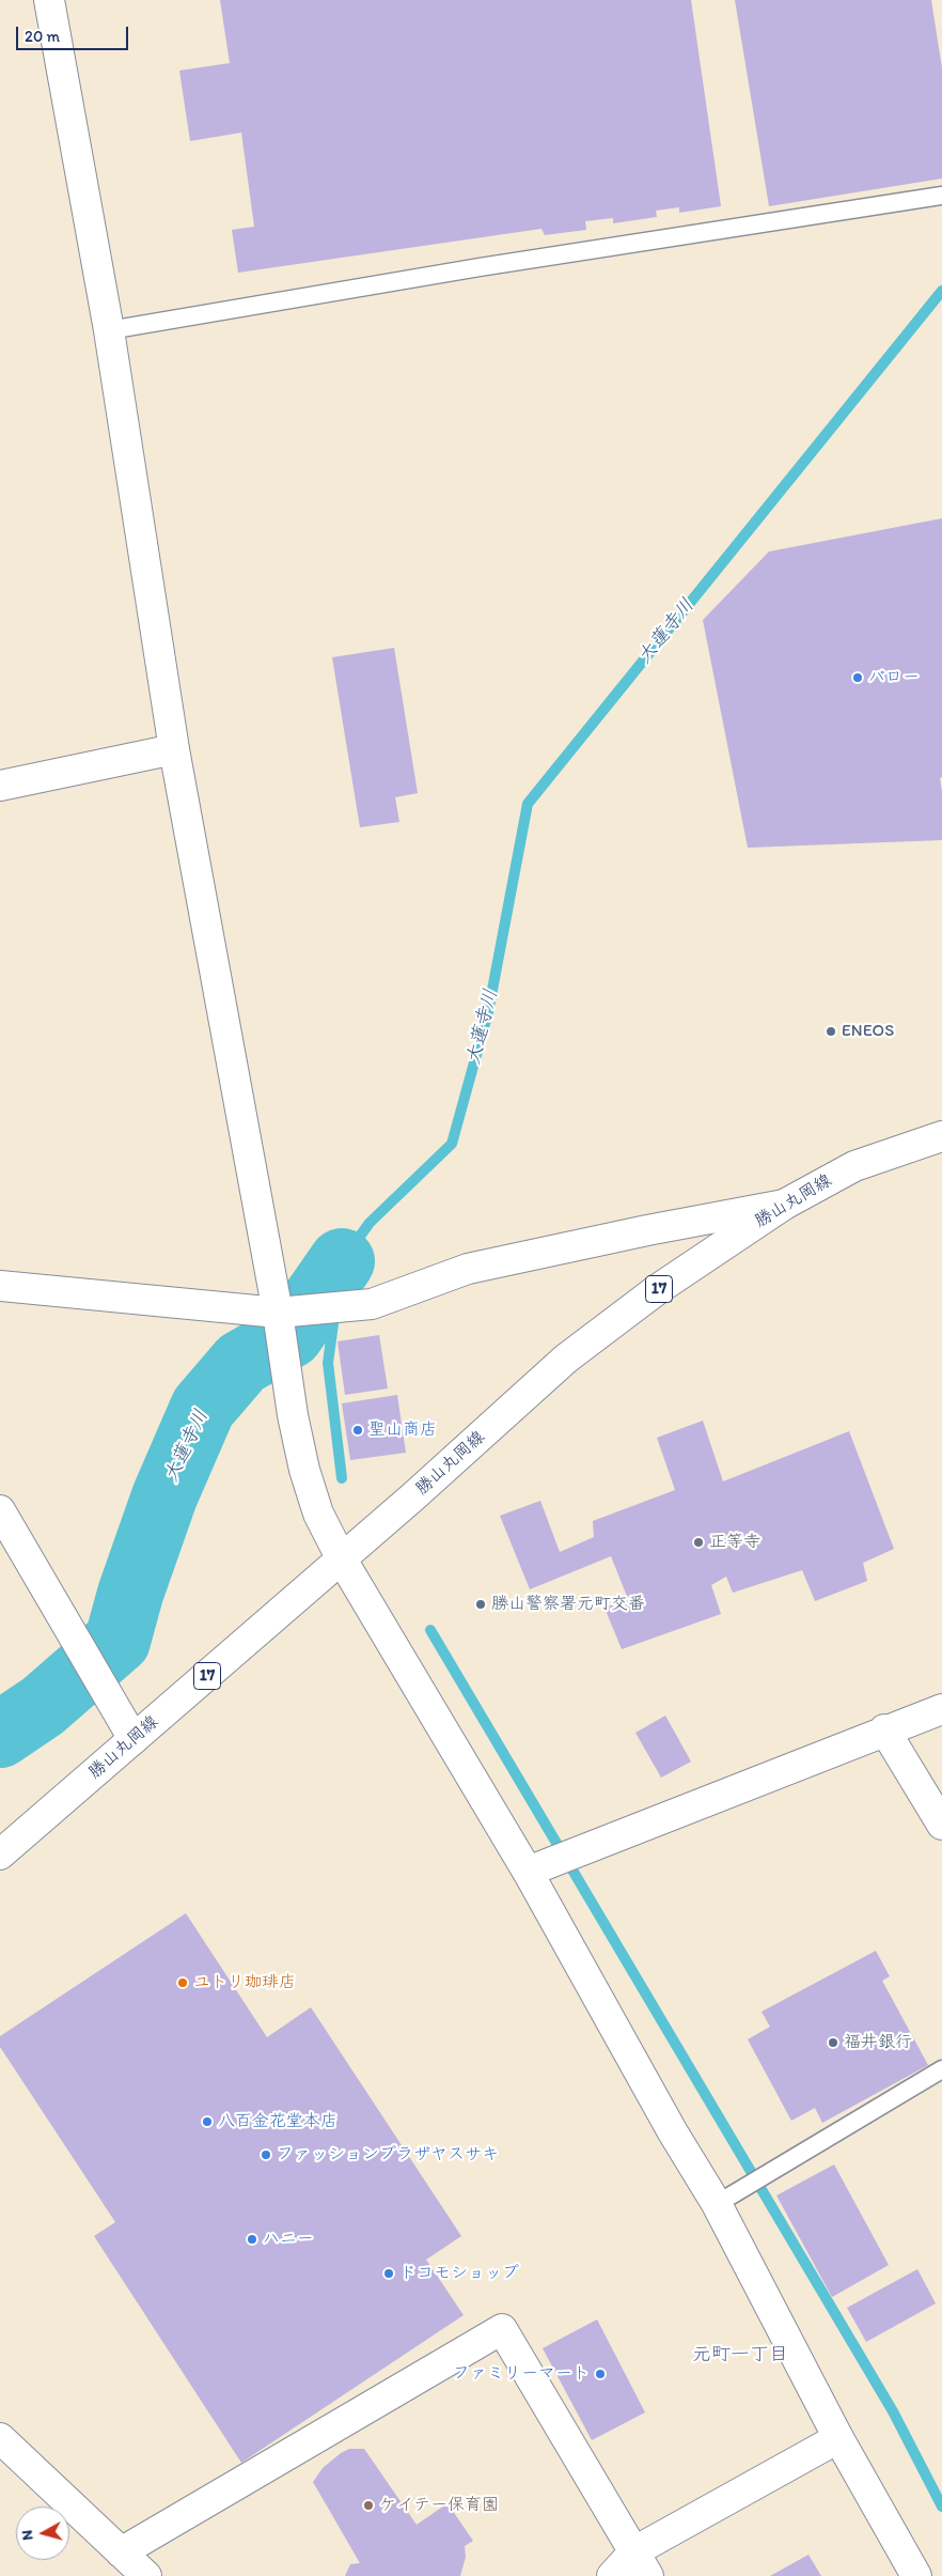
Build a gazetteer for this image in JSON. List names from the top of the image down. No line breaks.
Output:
{"streets":{"street":["勝山丸岡線","17"]},"districts":["元町一丁目"],"water":["大蓮寺川"],"places":["バロー","ENEOS","聖山商店","正等寺","勝山警察署元町交番","ユトリ珈琲店","福井銀行","八百金花堂本店","ファッションプラザヤスサキ","ハニー","ドコモショップ","ファミリーマート","ケイテー保育園"],"scale_bar":"20 m","north":"left"}
